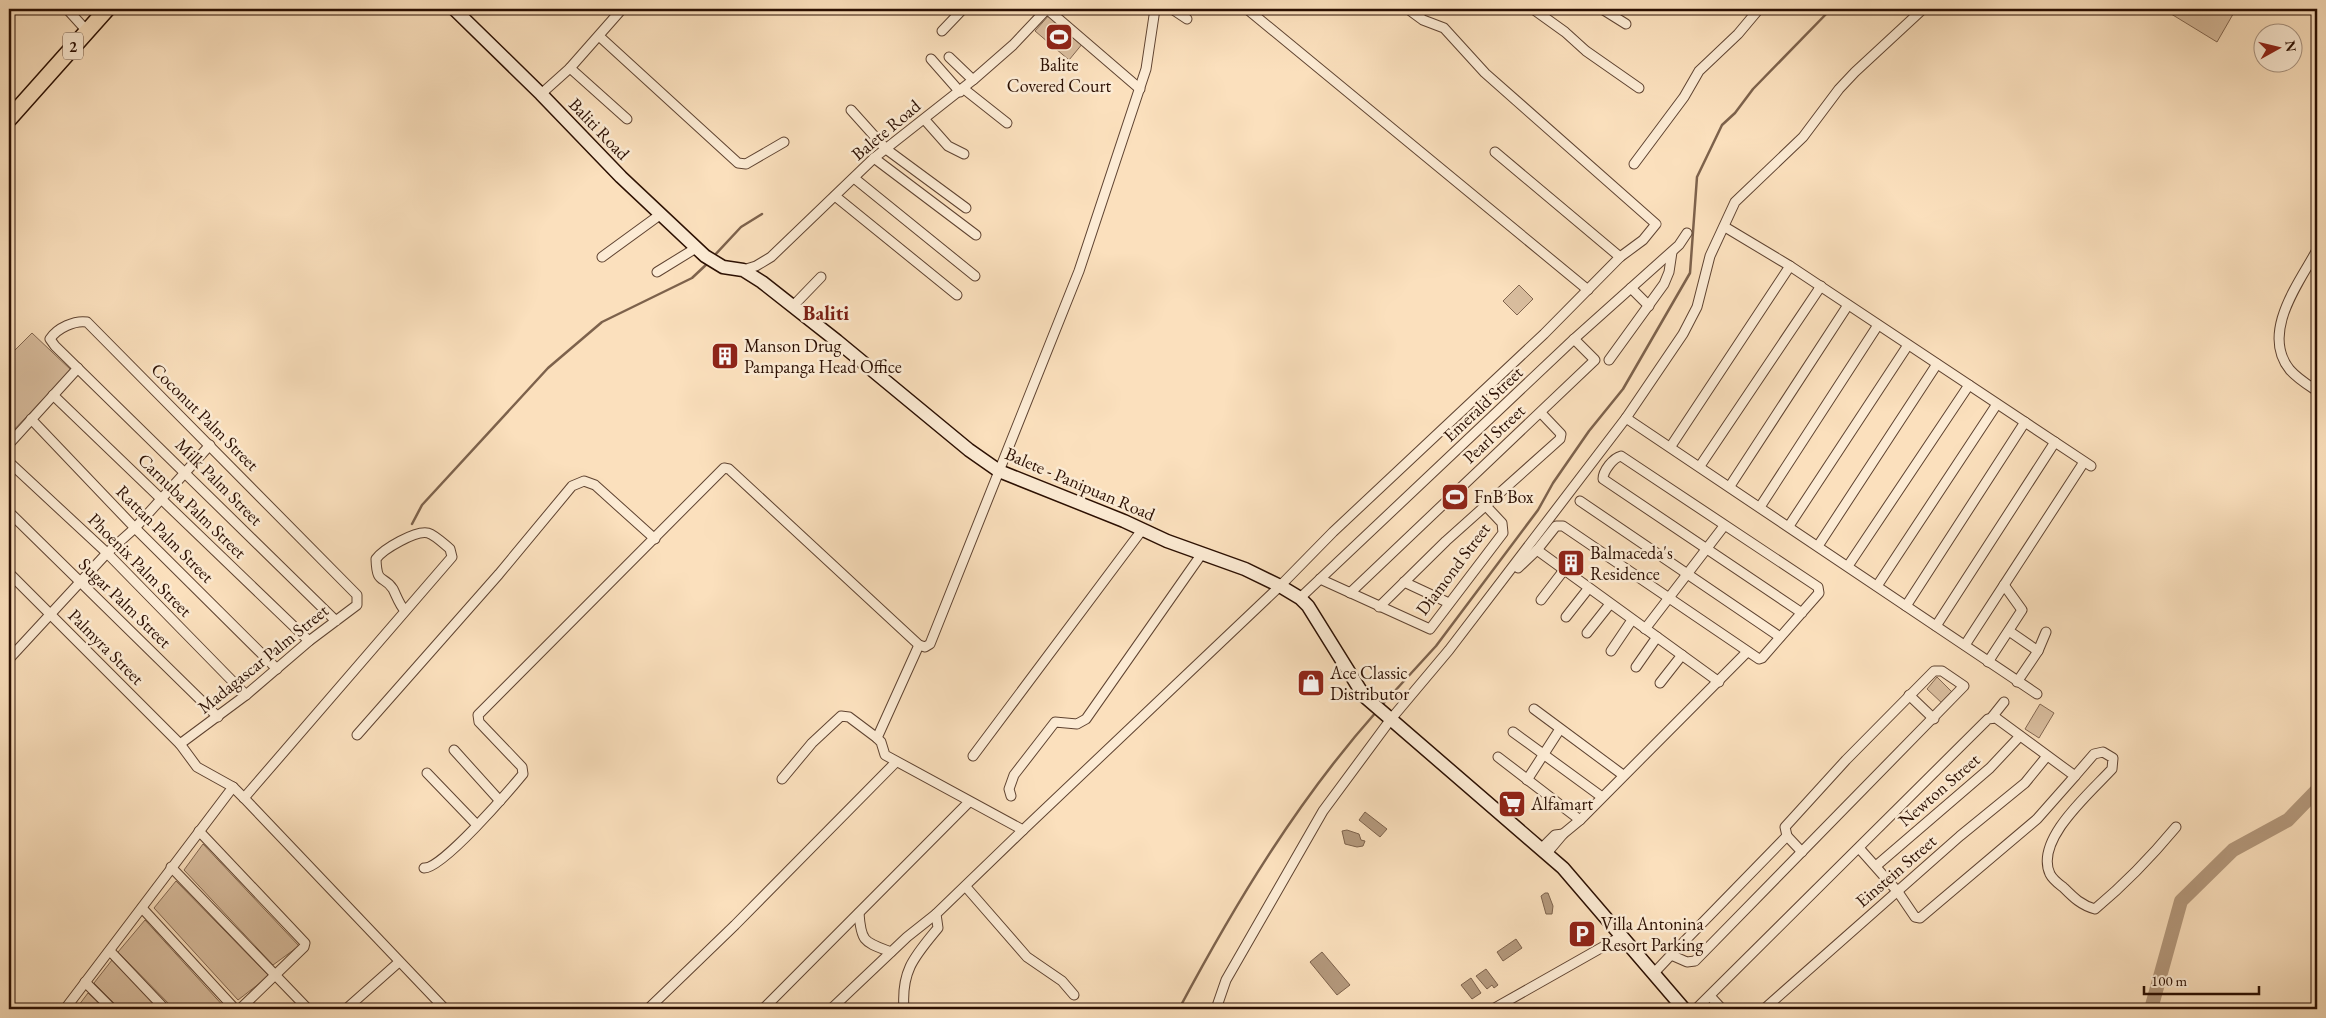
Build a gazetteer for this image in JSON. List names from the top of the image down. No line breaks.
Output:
{"streets":{"highway":["2"],"main road":["Baliti Road","Balete - Panipuan Road"],"street":["Balete Road","Emerald Street","Coconut Palm Street","Pearl Street","Milk Palm Street","Carnuba Palm Street","Rattan Palm Street","Phoenix Palm Street","Diamond Street","Sugar Palm Street","Palmyra Street","Madagascar Palm Street","Newton Street","Einstein Street"]},"crossings":[["Baliti Road","Balete - Panipuan Road"],["Balete Road","Balete - Panipuan Road"],["Emerald Street","Pearl Street"],["Emerald Street","Balete - Panipuan Road"],["Emerald Street","Diamond Street"],["Coconut Palm Street","Milk Palm Street"],["Coconut Palm Street","Madagascar Palm Street"],["Pearl Street","Diamond Street"],["Milk Palm Street","Madagascar Palm Street"],["Carnuba Palm Street","Madagascar Palm Street"],["Rattan Palm Street","Madagascar Palm Street"],["Phoenix Palm Street","Madagascar Palm Street"],["Sugar Palm Street","Madagascar Palm Street"],["Palmyra Street","Madagascar Palm Street"]],"districts":["Baliti"],"places":{"sports":["Balite Covered Court","FnB Box"],"building":["Manson Drug Pampanga Head Office","Balmaceda's Residence"],"shop":["Ace Classic Distributor"],"supermarket":["Alfamart"],"parking":["Villa Antonina Resort Parking"]},"scale_bar":"100 m","north":"right"}
